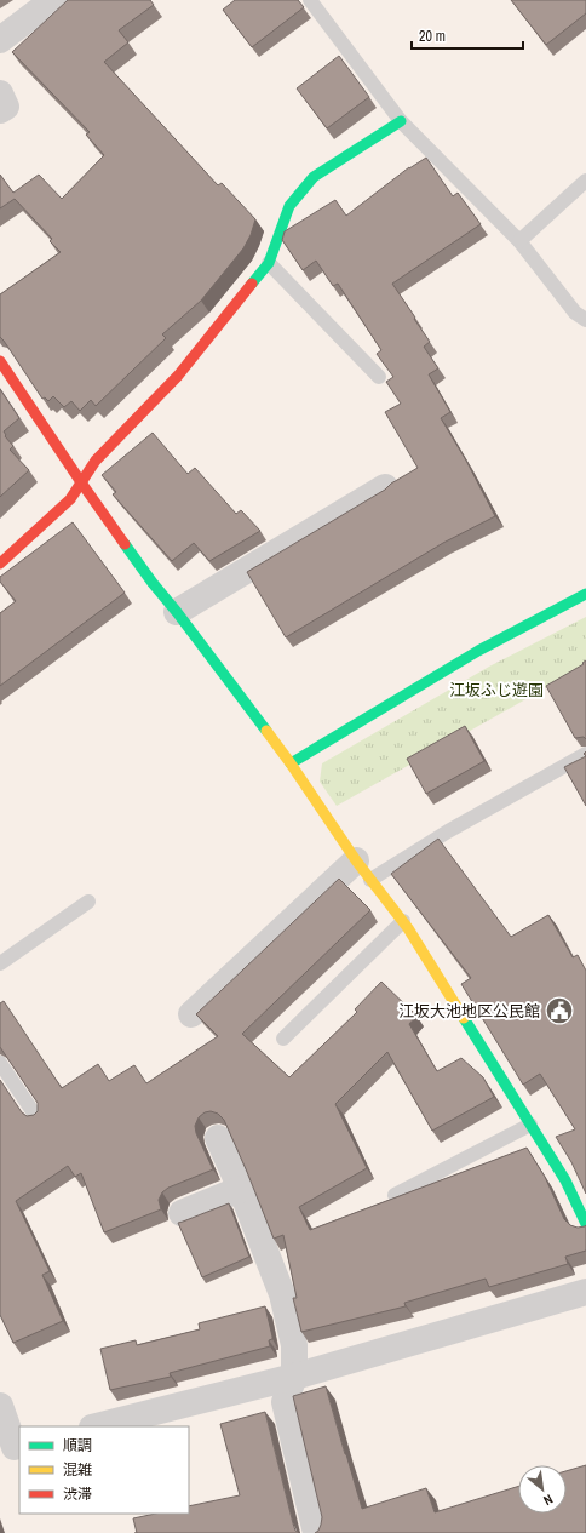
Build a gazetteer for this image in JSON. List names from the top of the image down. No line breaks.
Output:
{"parks":["江坂ふじ遊園"],"places":{"public building":["江坂大池地区公民館"]},"legend":["順調","混雑","渋滞"],"scale_bar":"20 m","north":"bottom right"}
